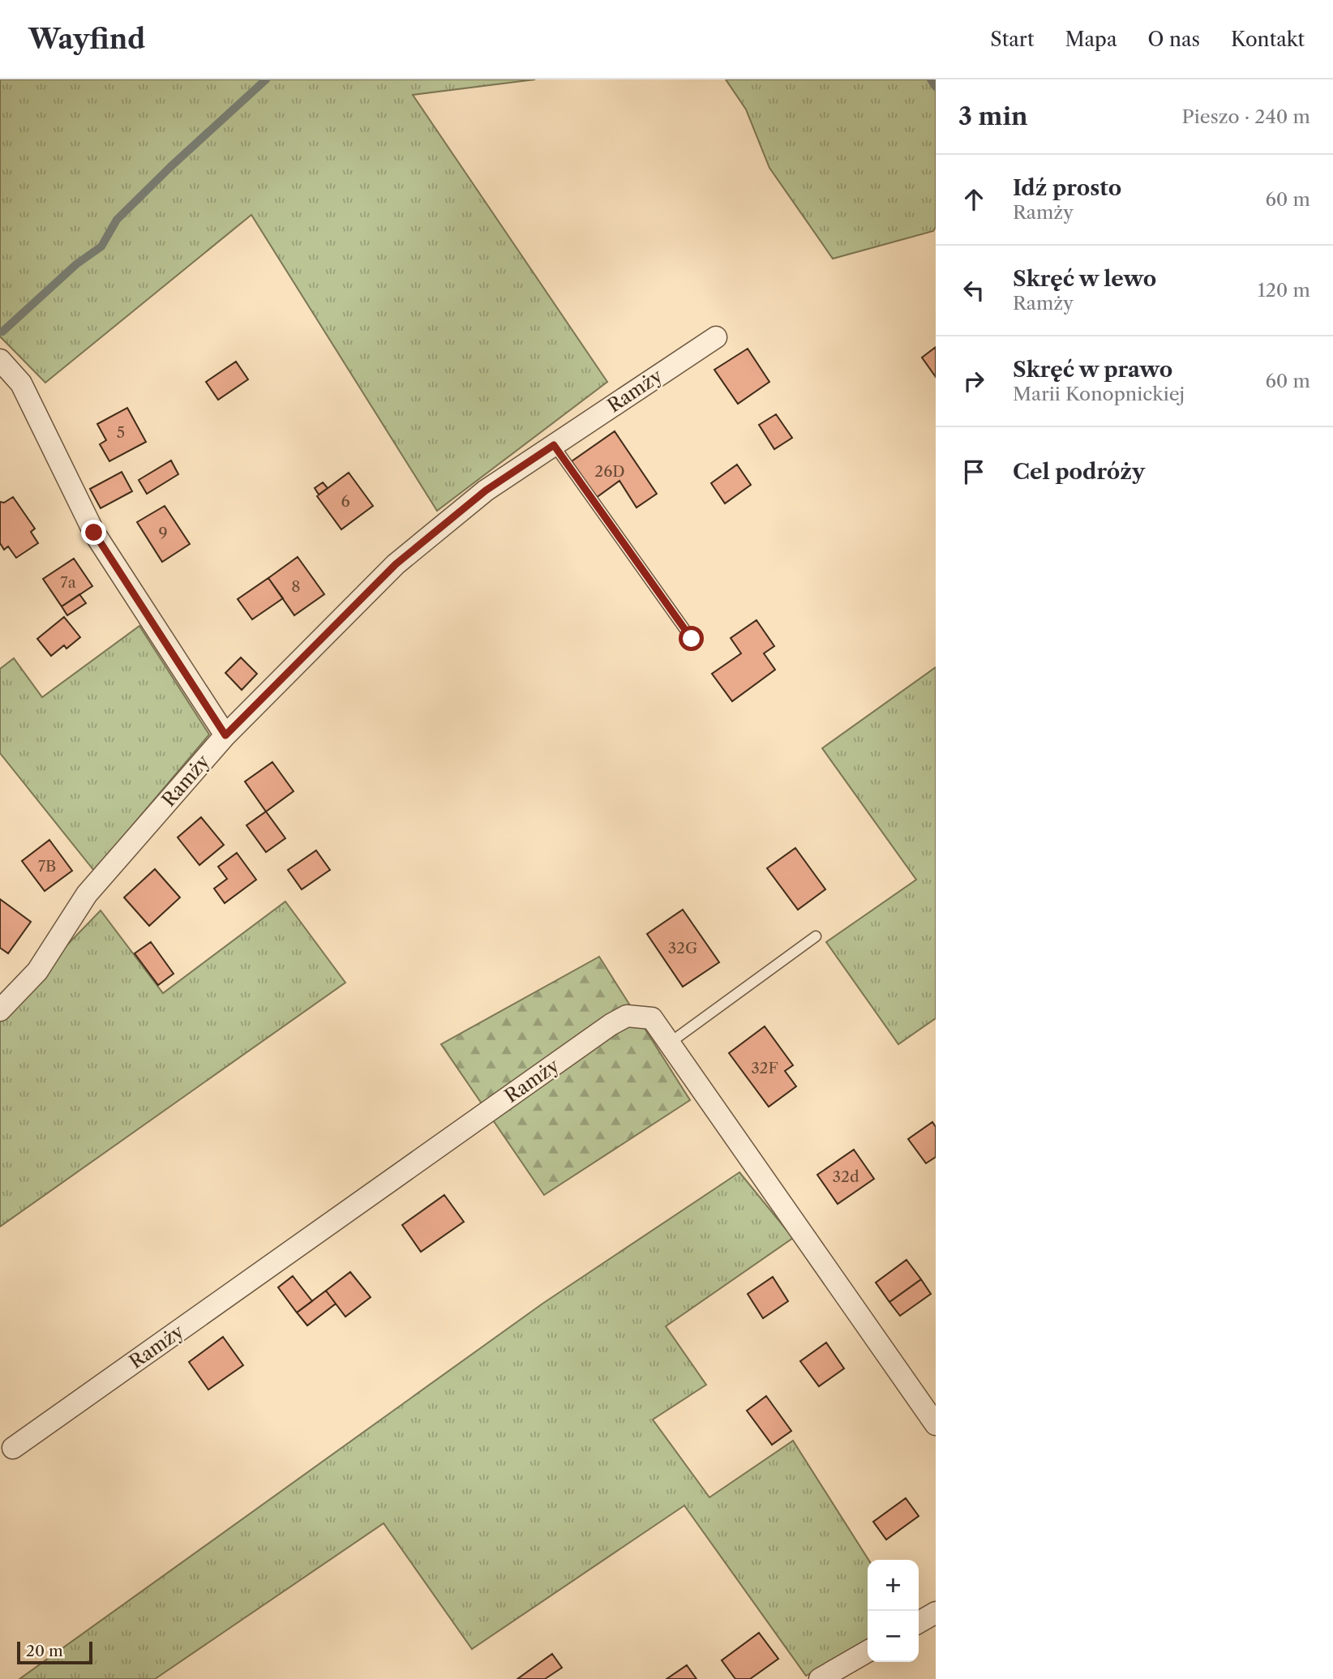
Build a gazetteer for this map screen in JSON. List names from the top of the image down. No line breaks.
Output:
{"streets":{"street":["Ramży"]},"house_numbers":["5","26D","6","9","7a","8","7B","32G","32F","32d"],"scale_bar":"20 m","page":{"header":"Wayfind","nav":["Start","Mapa","O nas","Kontakt"],"heading":["3 min","Pieszo · 240 m"],"list":[["Idź prosto","Ramży","60 m"],["Skręć w lewo","Ramży","120 m"],["Skręć w prawo","Marii Konopnickiej","60 m"],"Cel podróży"],"map_buttons":["+","−"],"scale":"20 m"}}
